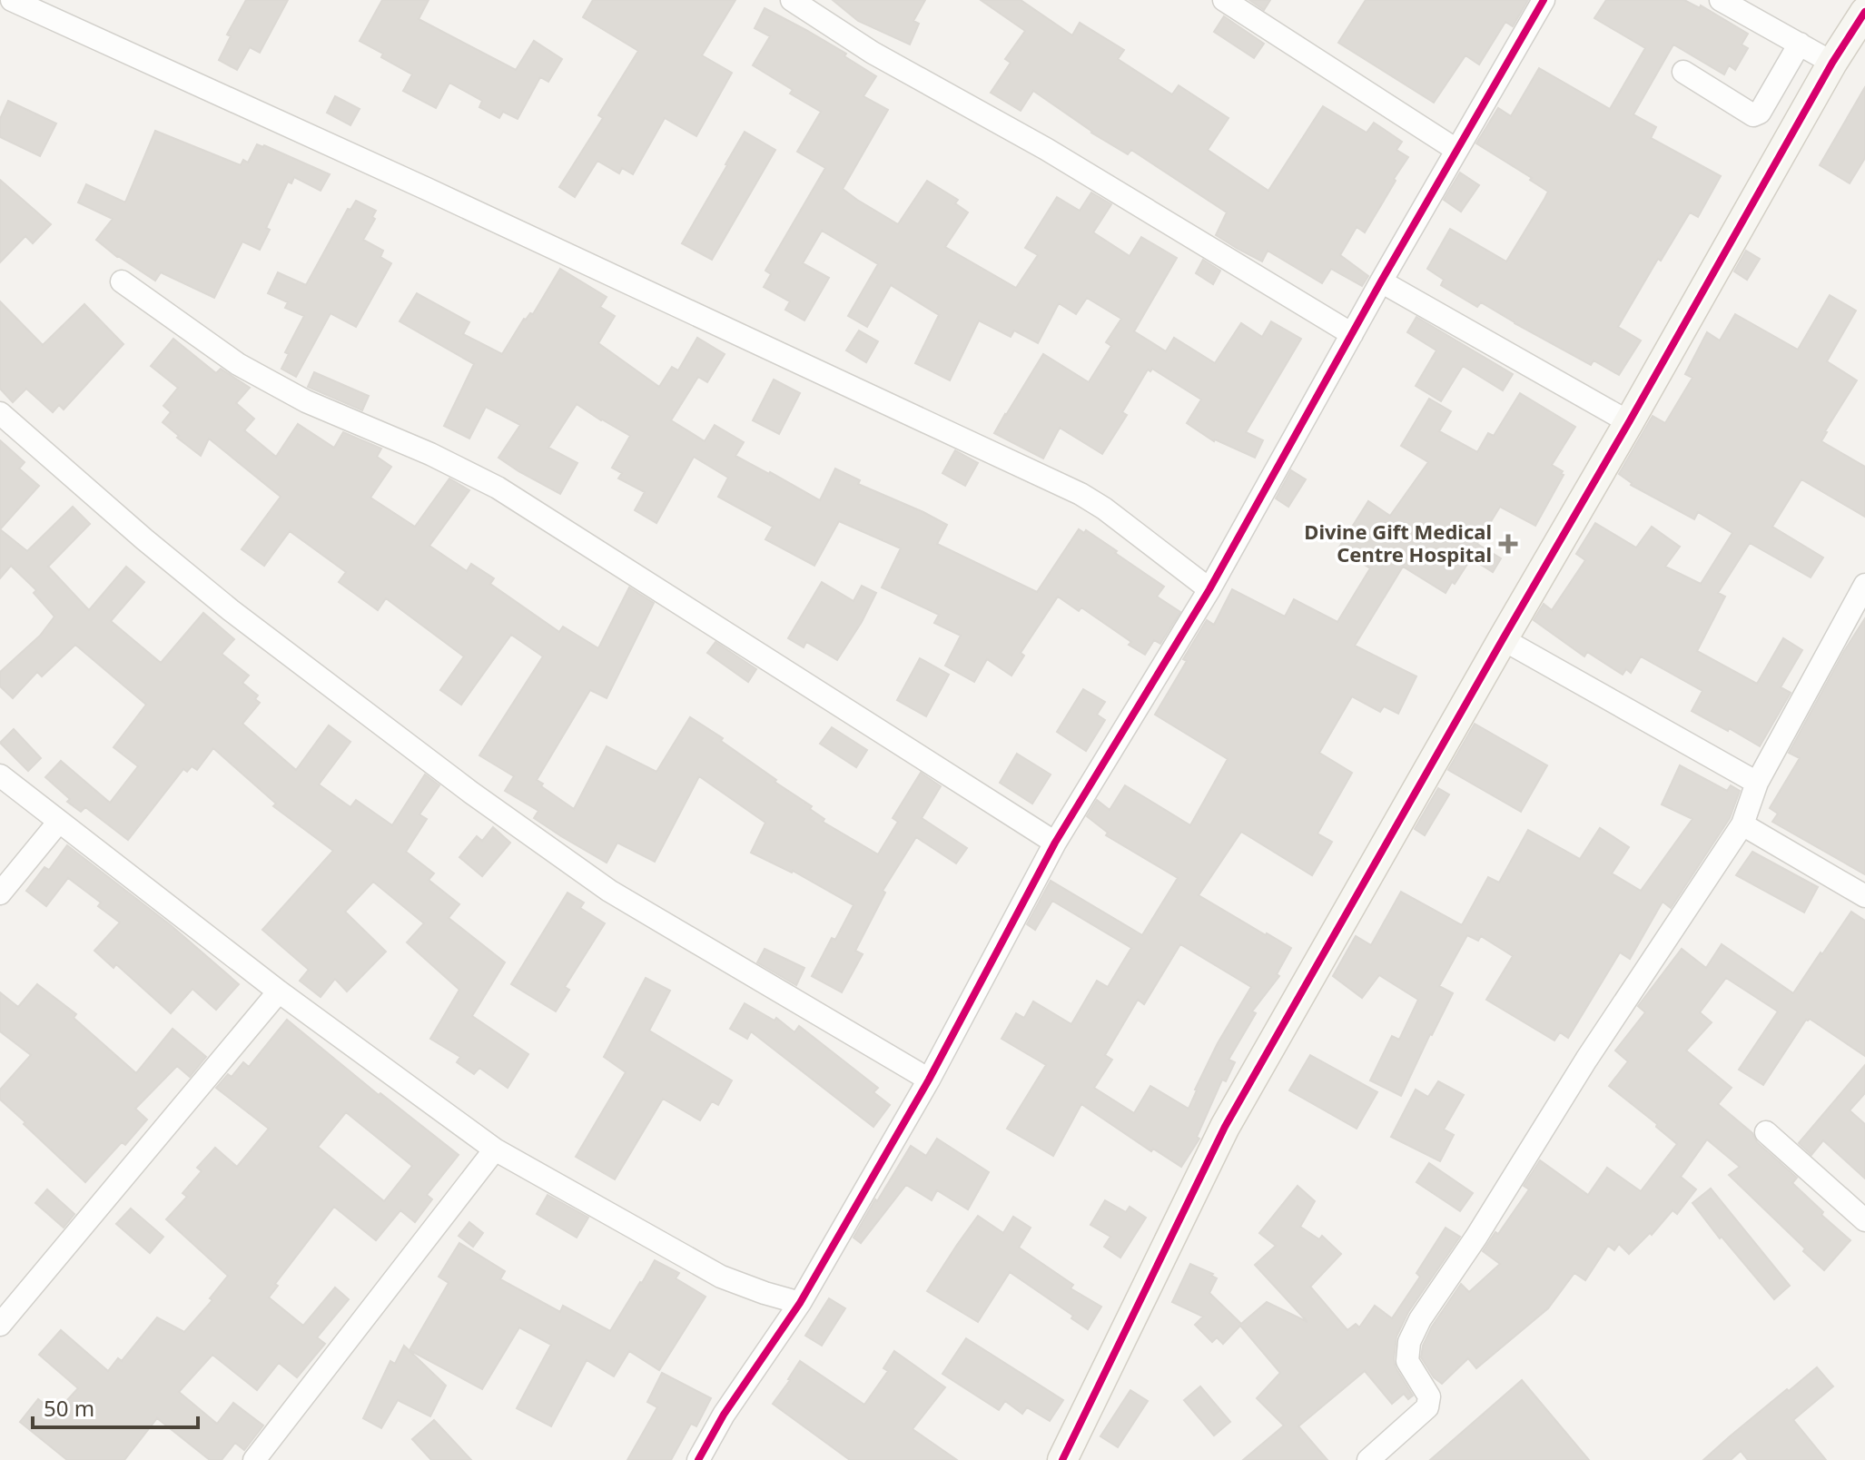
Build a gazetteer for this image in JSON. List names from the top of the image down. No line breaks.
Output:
{"places":{"health":["Divine Gift Medical Centre Hospital"]},"scale_bar":"50 m"}
